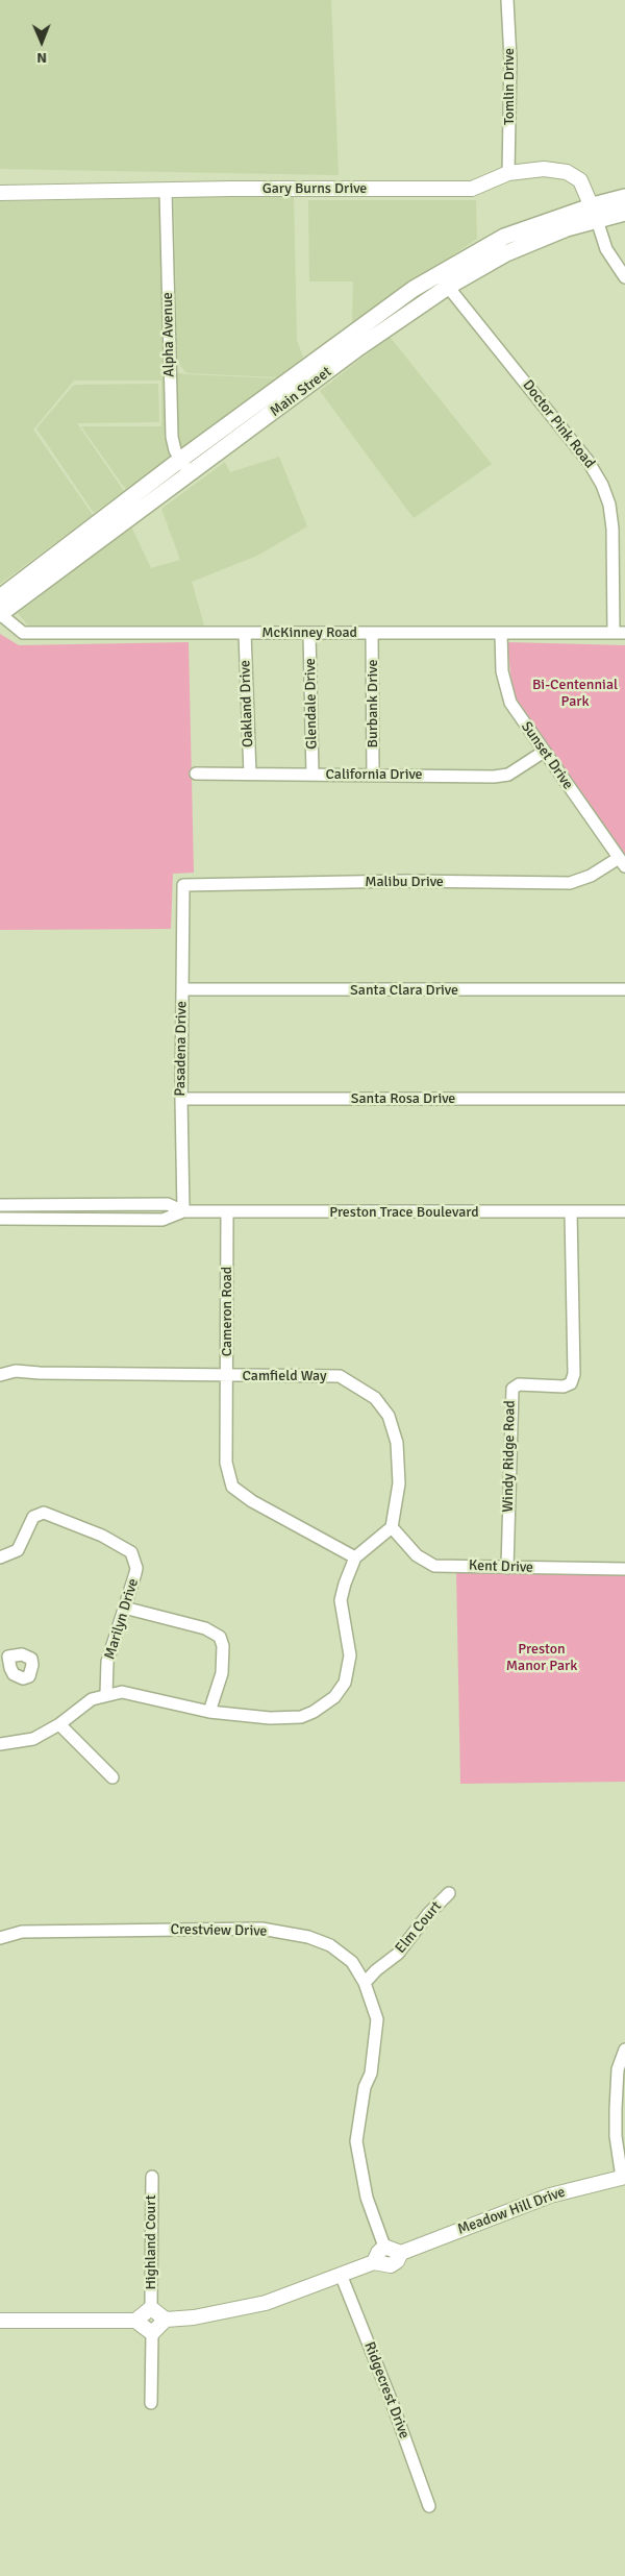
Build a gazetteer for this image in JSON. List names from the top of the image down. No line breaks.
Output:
{"streets":{"main road":["Main Street"],"street":["Tomlin Drive","Gary Burns Drive","Alpha Avenue","Doctor Pink Road","McKinney Road","Oakland Drive","Glendale Drive","Burbank Drive","Sunset Drive","California Drive","Malibu Drive","Santa Clara Drive","Pasadena Drive","Santa Rosa Drive","Preston Trace Boulevard","Cameron Road","Camfield Way","Windy Ridge Road","Kent Drive","Marilyn Drive","Elm Court","Crestview Drive","Meadow Hill Drive","Highland Court","Ridgecrest Drive"]},"crossings":[["Tomlin Drive","Gary Burns Drive"],["Gary Burns Drive","Alpha Avenue"],["Gary Burns Drive","Main Street"],["Alpha Avenue","Main Street"],["Main Street","Doctor Pink Road"],["Main Street","McKinney Road"],["Doctor Pink Road","McKinney Road"],["McKinney Road","Oakland Drive"],["McKinney Road","Glendale Drive"],["McKinney Road","Burbank Drive"],["McKinney Road","Sunset Drive"],["Oakland Drive","California Drive"],["Glendale Drive","California Drive"],["Burbank Drive","California Drive"],["Sunset Drive","California Drive"],["Sunset Drive","Malibu Drive"],["Malibu Drive","Pasadena Drive"],["Santa Clara Drive","Pasadena Drive"],["Pasadena Drive","Santa Rosa Drive"],["Pasadena Drive","Preston Trace Boulevard"],["Preston Trace Boulevard","Cameron Road"],["Preston Trace Boulevard","Windy Ridge Road"],["Cameron Road","Camfield Way"],["Camfield Way","Kent Drive"],["Windy Ridge Road","Kent Drive"],["Elm Court","Crestview Drive"],["Meadow Hill Drive","Ridgecrest Drive"]],"parks":["Bi-Centennial Park","Preston Manor Park"],"north":"bottom"}
